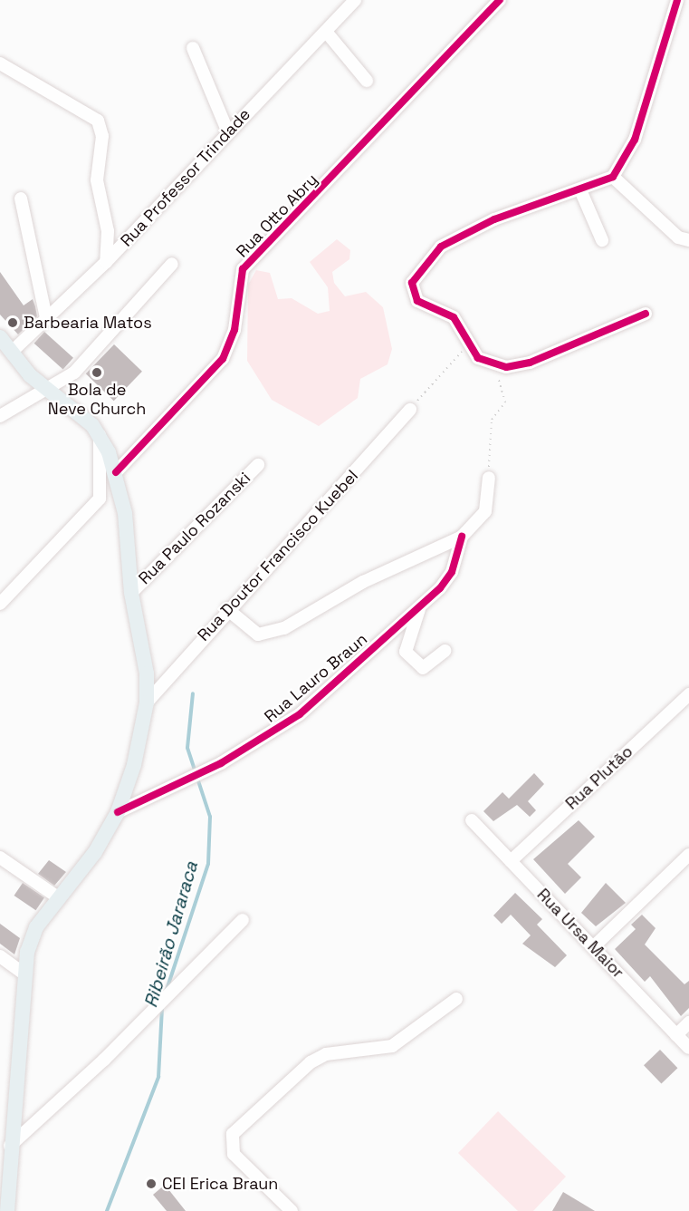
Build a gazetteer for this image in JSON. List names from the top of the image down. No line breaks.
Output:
{"streets":{"street":["Rua Professor Trindade","Rua Otto Abry","Rua Paulo Rozanski","Rua Doutor Francisco Kuebel","Rua Lauro Braun","Rua Plutão","Rua Ursa Maior"]},"crossings":[["Rua Plutão","Rua Ursa Maior"]],"water":["Ribeirão Jararaca"],"places":["Barbearia Matos","Bola de Neve Church","CEI Erica Braun"]}
